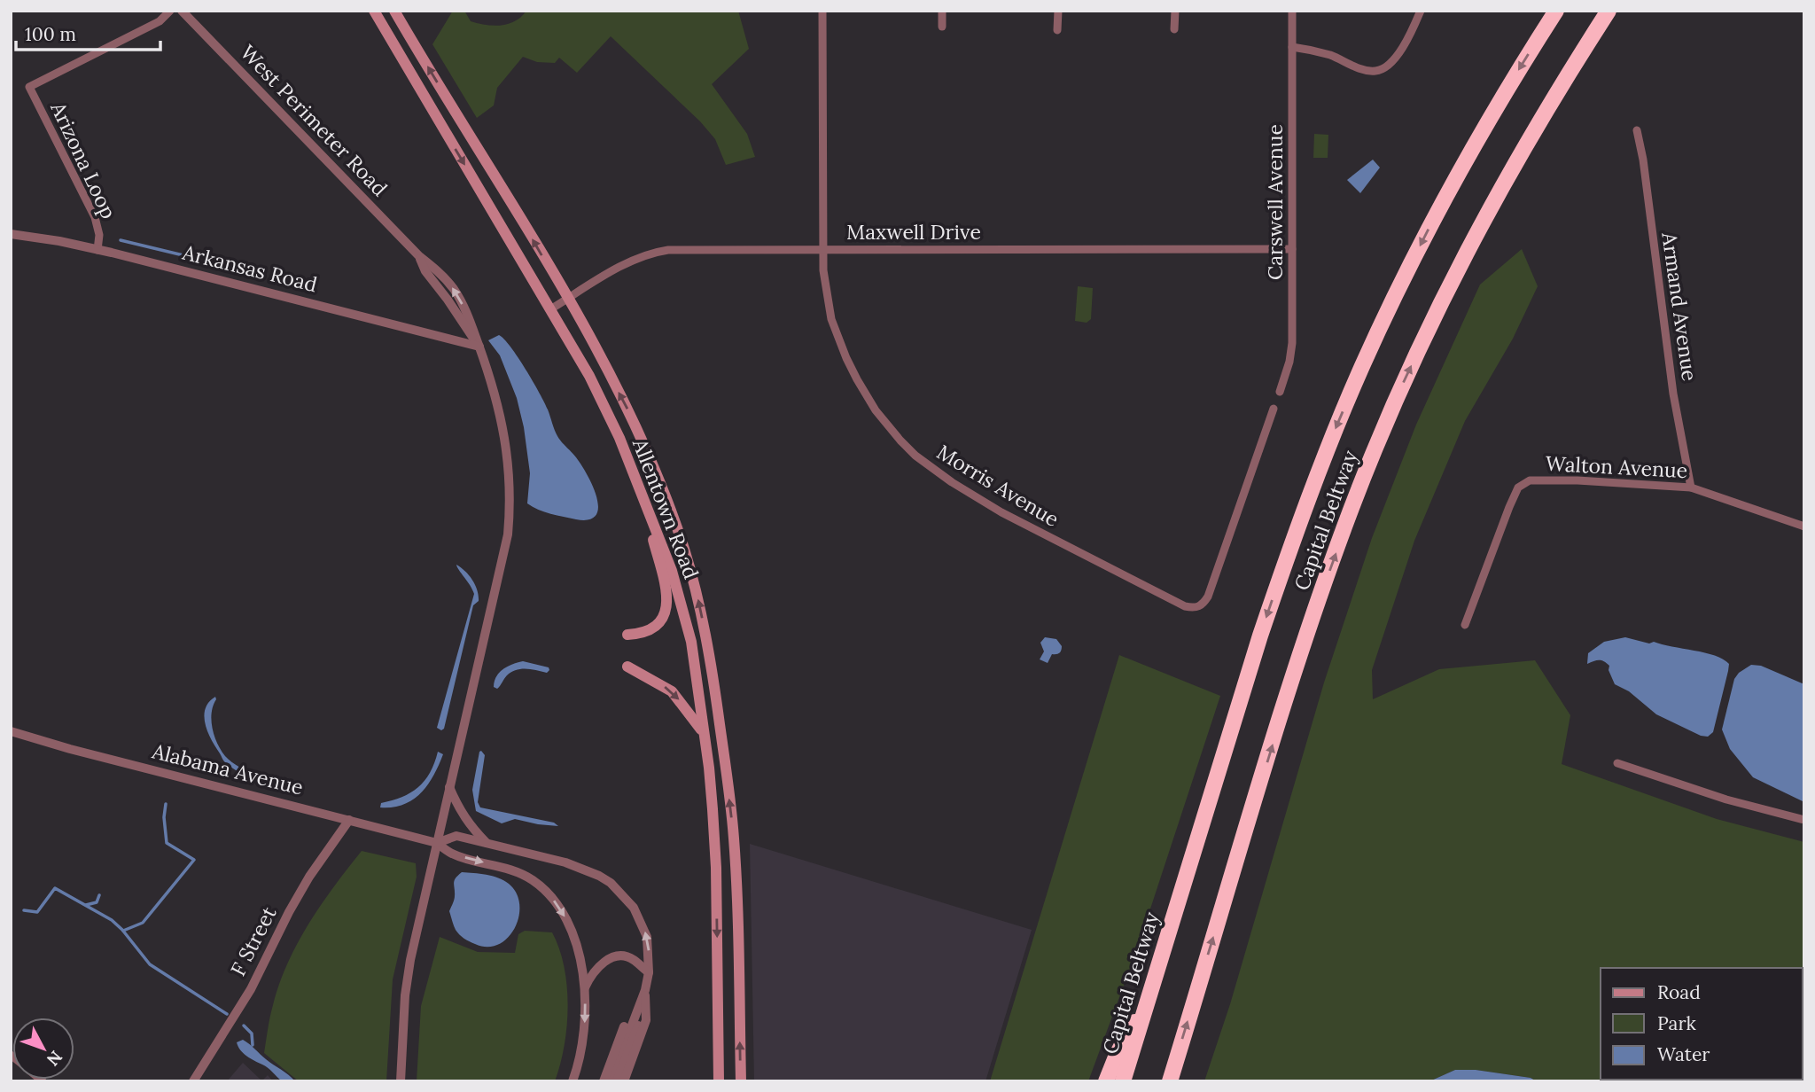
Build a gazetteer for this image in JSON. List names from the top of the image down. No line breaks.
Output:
{"streets":{"highway":["Capital Beltway"],"main road":["Allentown Road"],"street":["West Perimeter Road","Arizona Loop","Carswell Avenue","Maxwell Drive","Arkansas Road","Armand Avenue","Walton Avenue","Morris Avenue","Alabama Avenue","F Street"]},"crossings":[["West Perimeter Road","Arkansas Road"],["West Perimeter Road","Alabama Avenue"],["Arizona Loop","Arkansas Road"],["Carswell Avenue","Maxwell Drive"],["Maxwell Drive","Morris Avenue"],["Maxwell Drive","Allentown Road"],["Armand Avenue","Walton Avenue"],["Alabama Avenue","F Street"]],"legend":["Road","Park","Water"],"scale_bar":"100 m","north":"bottom right"}
